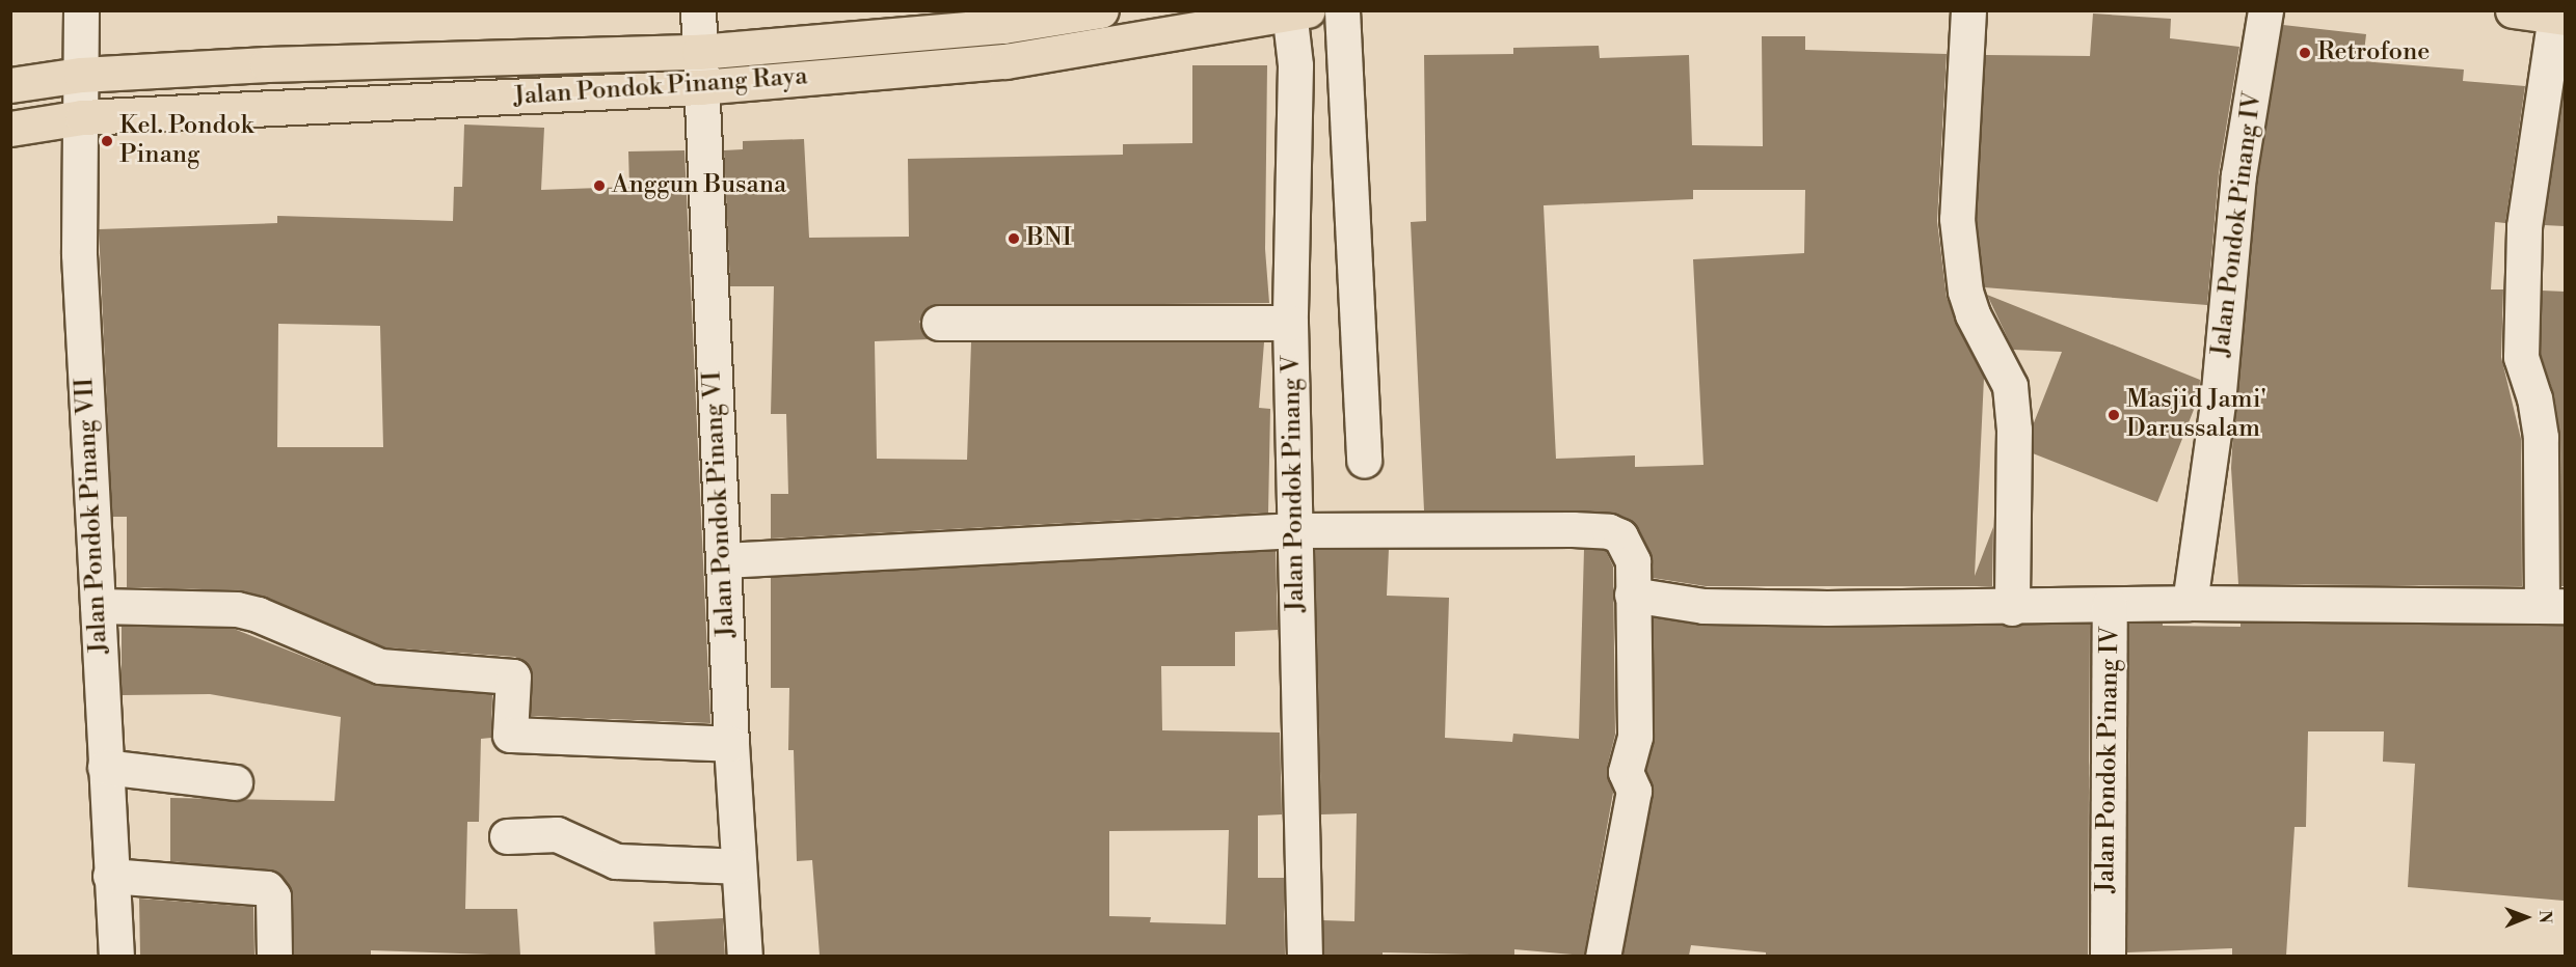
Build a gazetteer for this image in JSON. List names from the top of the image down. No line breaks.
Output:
{"streets":{"main road":["Jalan Pondok Pinang Raya"],"street":["Jalan Pondok Pinang IV","Jalan Pondok Pinang V","Jalan Pondok Pinang VI","Jalan Pondok Pinang VII"]},"crossings":[["Jalan Pondok Pinang Raya","Jalan Pondok Pinang V"],["Jalan Pondok Pinang Raya","Jalan Pondok Pinang VI"],["Jalan Pondok Pinang Raya","Jalan Pondok Pinang VII"]],"places":["Retrofone","Kel. Pondok Pinang","Anggun Busana","BNI","Masjid Jami' Darussalam"],"north":"right"}
